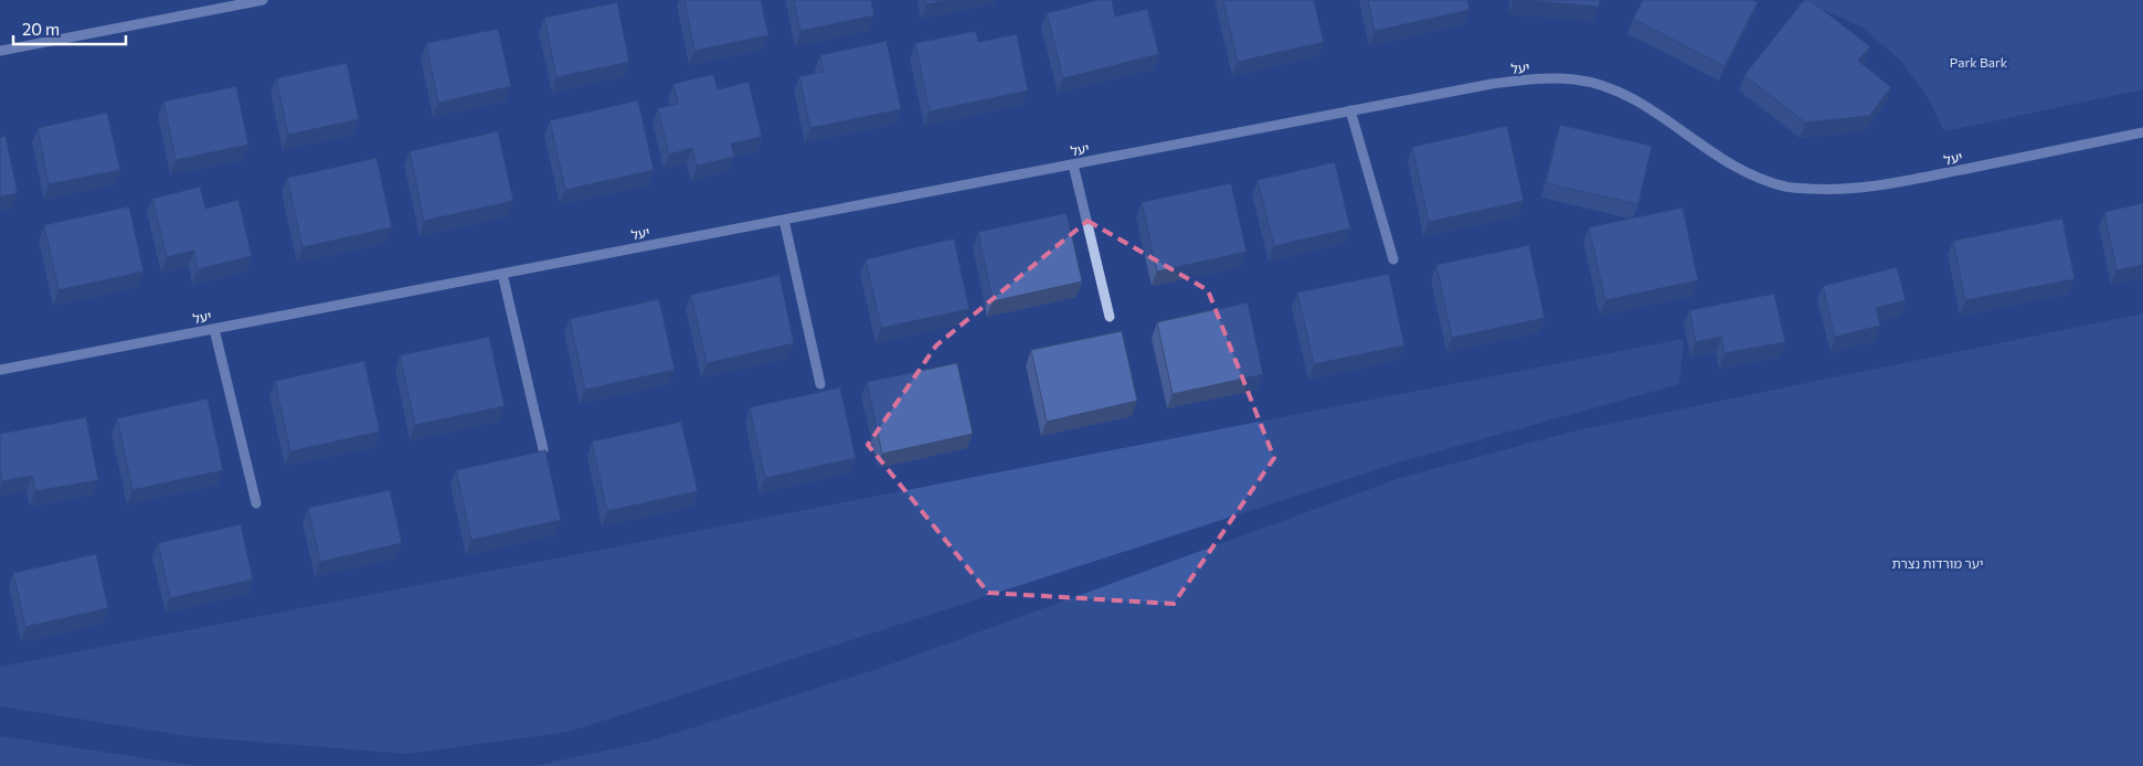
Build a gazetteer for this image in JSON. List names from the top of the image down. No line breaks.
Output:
{"streets":{"street":["יעל"]},"parks":["Park Bark","יער מורדות נצרת"],"scale_bar":"20 m"}
